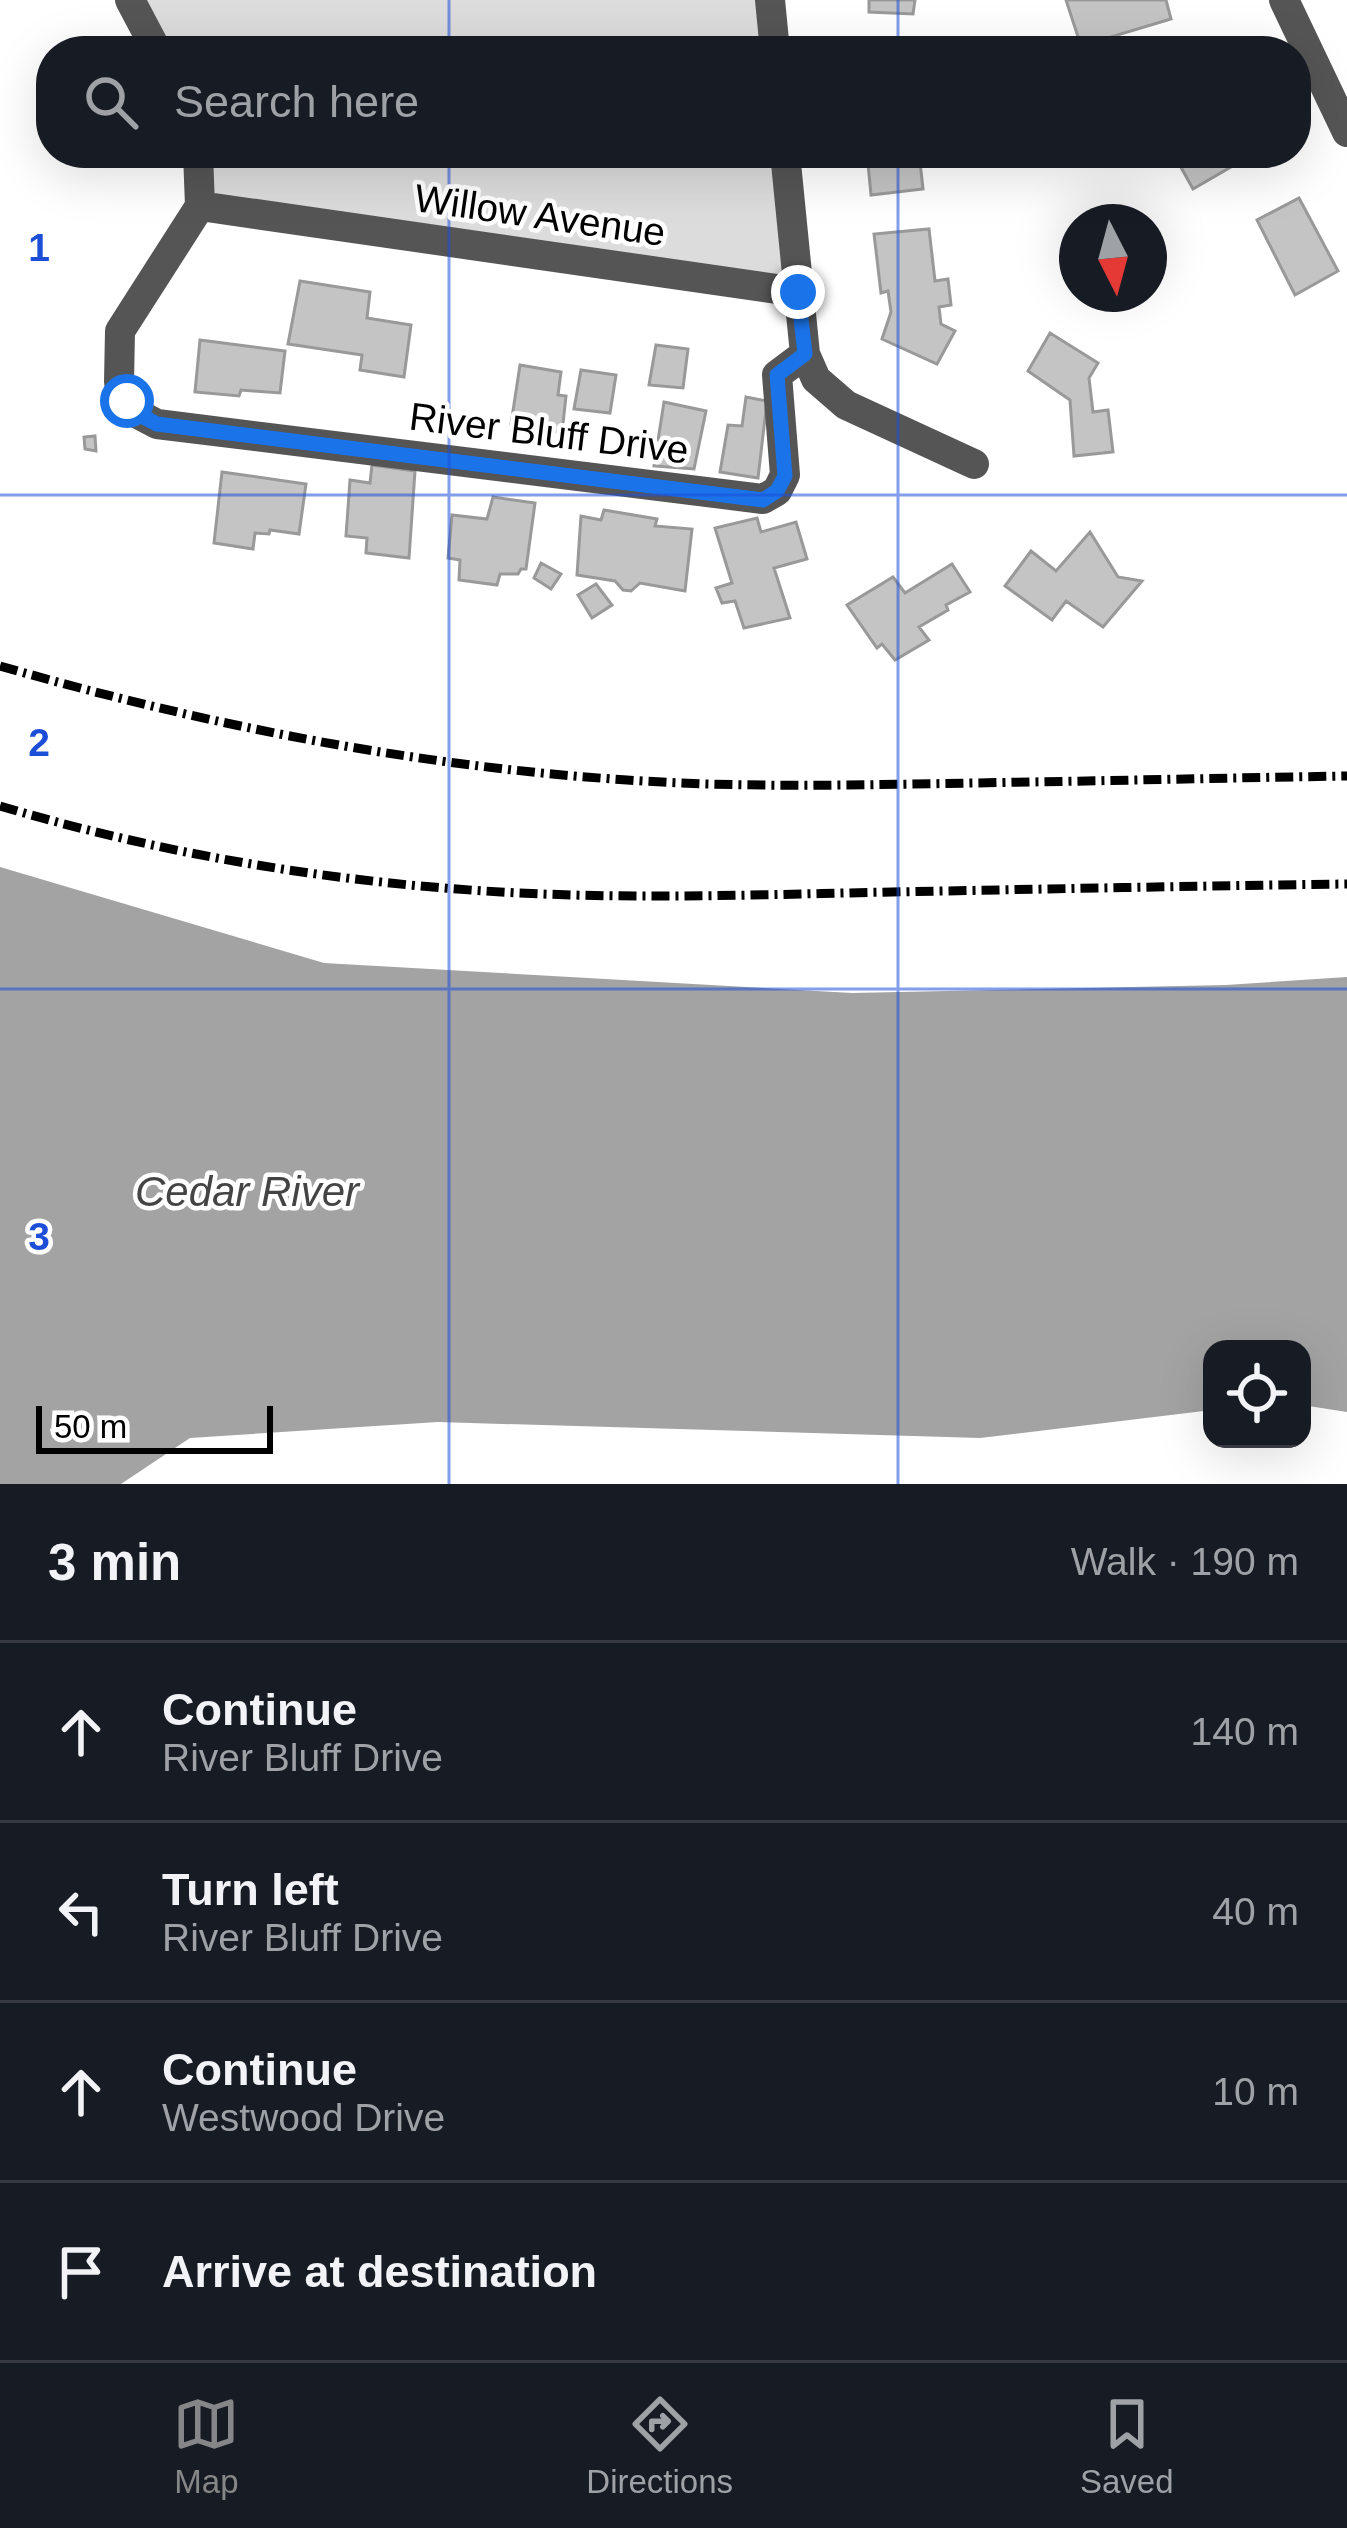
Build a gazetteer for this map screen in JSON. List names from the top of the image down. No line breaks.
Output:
{"streets":{"street":["Willow Avenue","River Bluff Drive"]},"crossings":[["Willow Avenue","River Bluff Drive"]],"water":["Cedar River"],"scale_bar":"50 m","north":"bottom","page":{"search":"Search here","scale":"50 m","heading":["3 min","Walk · 190 m"],"list":[["Continue","River Bluff Drive","140 m"],["Turn left","River Bluff Drive","40 m"],["Continue","Westwood Drive","10 m"],"Arrive at destination"],"nav":["Map","Directions","Saved"]},"grid":{"rows":["1","2","3"]}}
